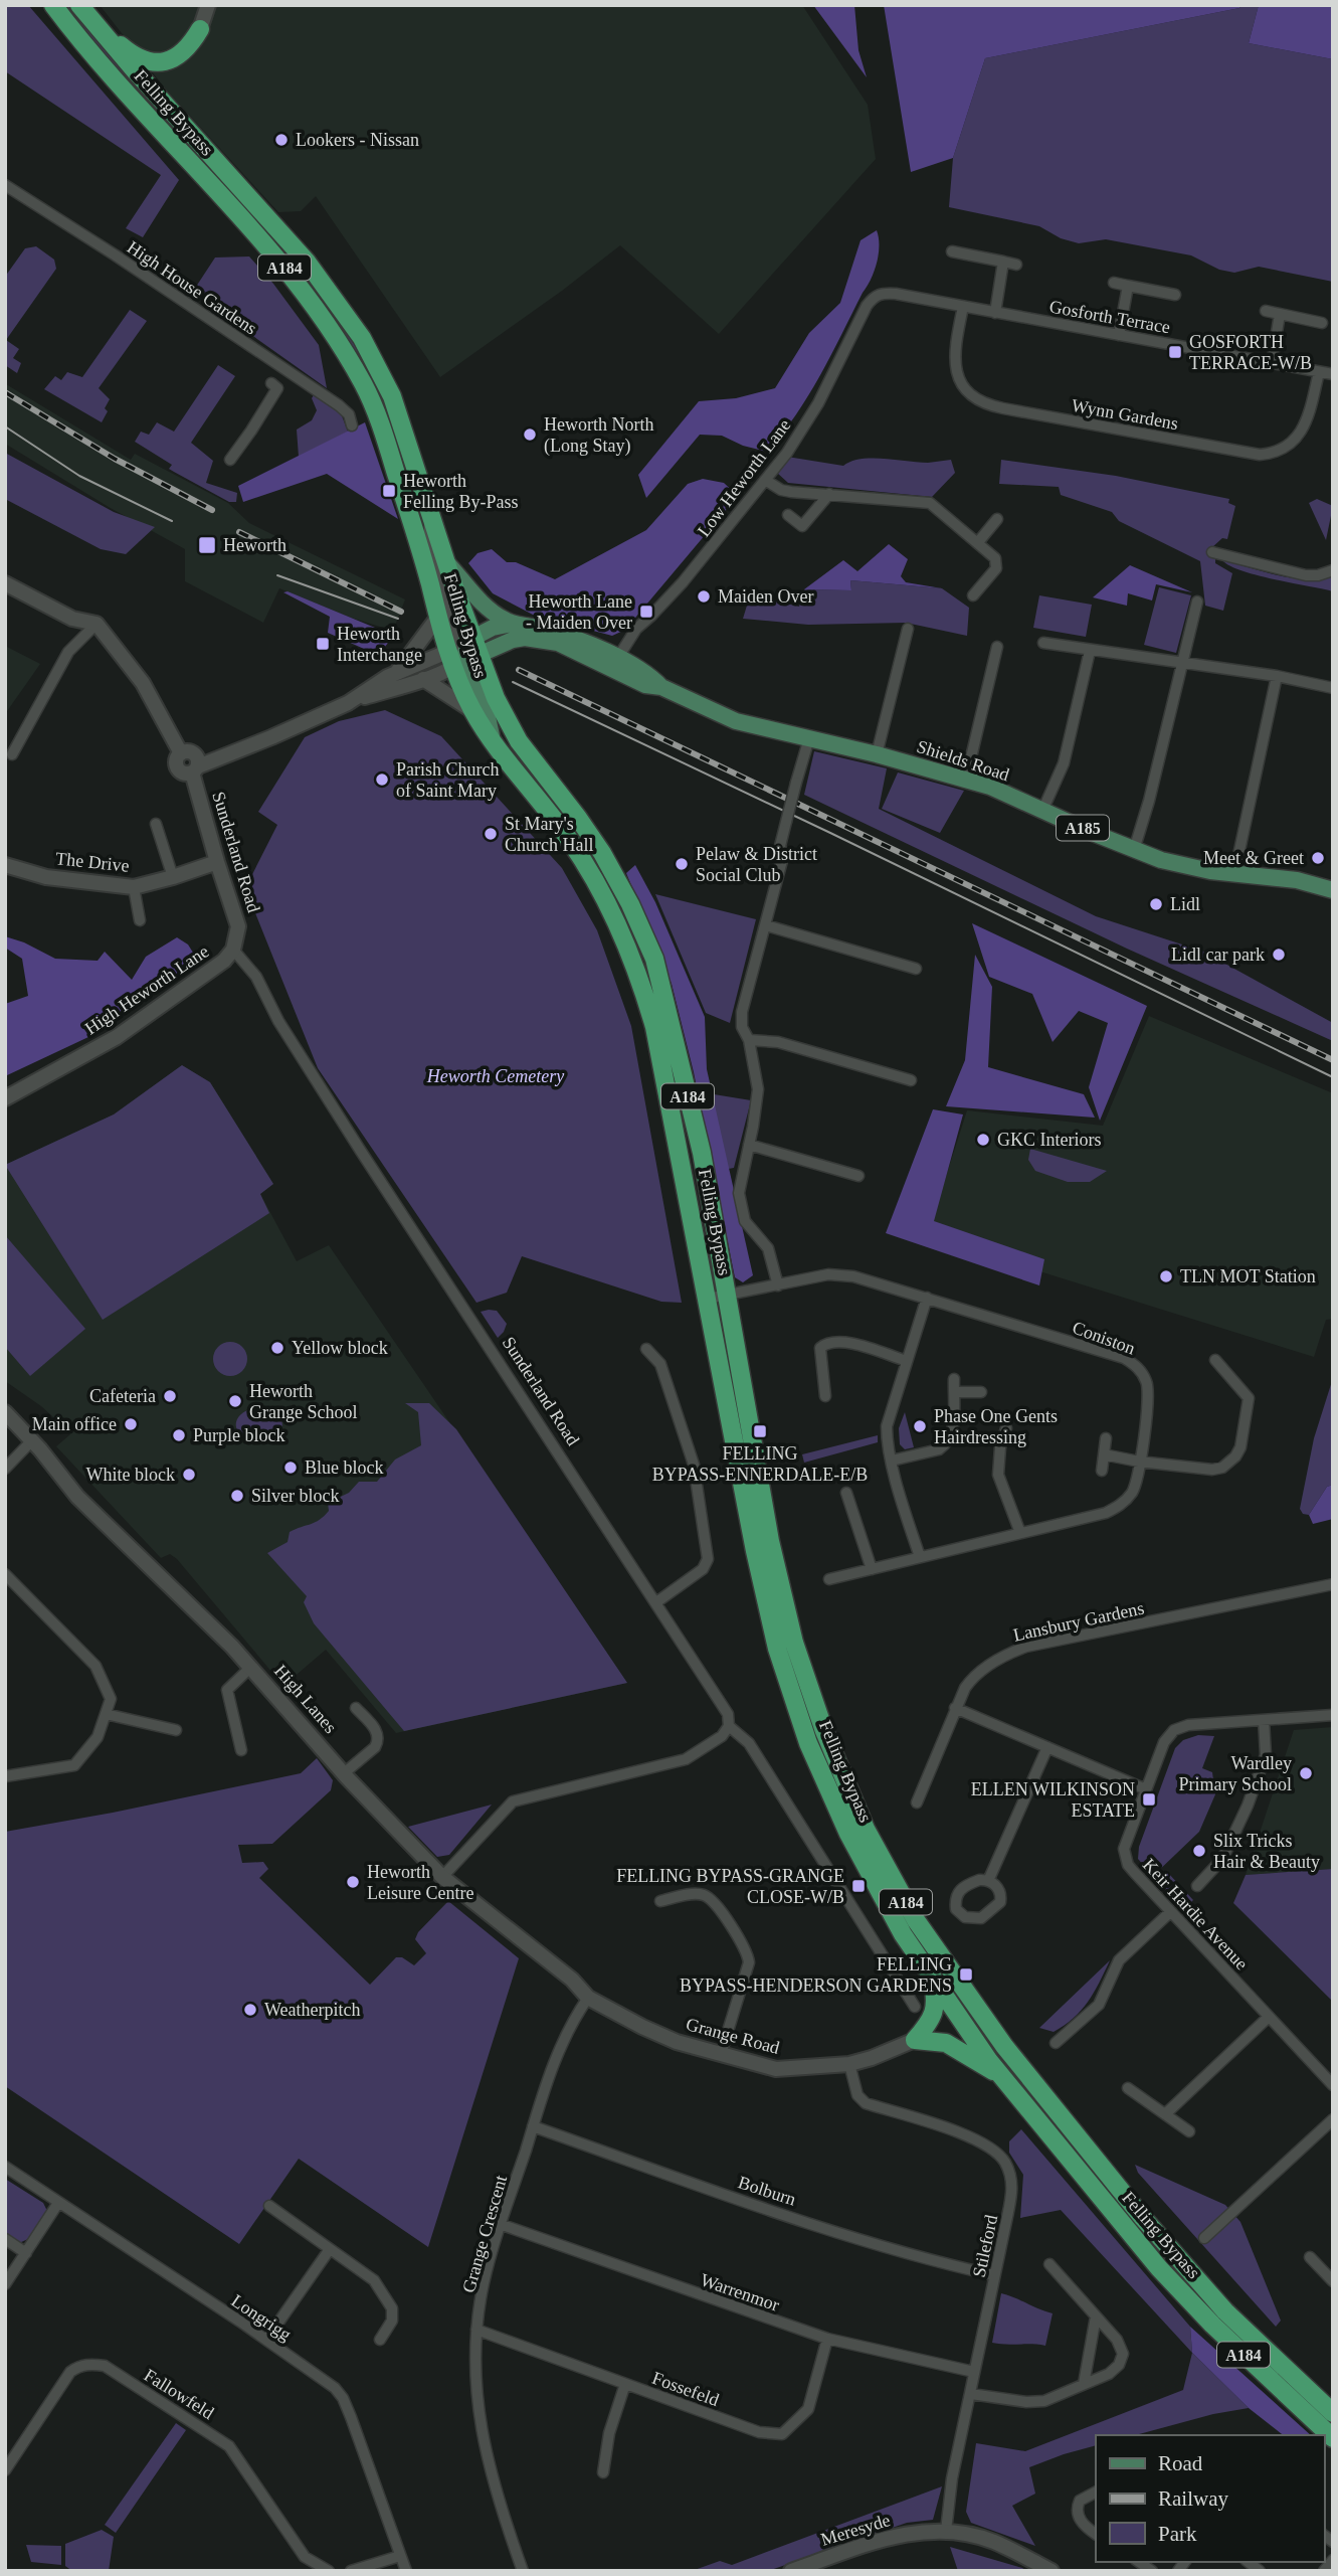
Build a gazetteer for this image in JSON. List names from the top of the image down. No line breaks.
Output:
{"streets":{"highway":["Felling Bypass","A184"],"main road":["Shields Road","A185"],"street":["High House Gardens","Gosforth Terrace","Wynn Gardens","Low Heworth Lane","Sunderland Road","The Drive","High Heworth Lane","Coniston","Lansbury Gardens","High Lanes","Keir Hardie Avenue","Grange Road","Bolburn","Grange Crescent","Stileford","Warrenmor","Longrigg","Fossefeld","Fallowfeld","Meresyde"]},"crossings":[["Felling Bypass","A185"],["Felling Bypass","Coniston"],["Gosforth Terrace","Wynn Gardens"],["Gosforth Terrace","Low Heworth Lane"],["Low Heworth Lane","Shields Road"],["Low Heworth Lane","A185"],["Shields Road","A185"],["Sunderland Road","The Drive"],["Sunderland Road","High Heworth Lane"],["High Lanes","Grange Road"],["High Lanes","Grange Crescent"],["Grange Road","Grange Crescent"],["Grange Road","Stileford"],["Bolburn","Grange Crescent"],["Bolburn","Stileford"],["Grange Crescent","Warrenmor"],["Grange Crescent","Fossefeld"],["Stileford","Warrenmor"],["Stileford","Meresyde"],["Warrenmor","Fossefeld"]],"parks":["Heworth Cemetery"],"places":{"other":["Lookers - Nissan","Heworth North (Long Stay)","Maiden Over","Parish Church of Saint Mary","St Mary's Church Hall","Meet & Greet","Pelaw & District Social Club","Lidl","Lidl car park","GKC Interiors","TLN MOT Station","Yellow block","Cafeteria","Heworth Grange School","Main office","Phase One Gents Hairdressing","Purple block","Blue block","White block","Silver block","Wardley Primary School","Slix Tricks Hair & Beauty","Heworth Leisure Centre","Weatherpitch"],"transit":["GOSFORTH TERRACE-W/B","Heworth Felling By-Pass","Heworth","Heworth Lane - Maiden Over","Heworth Interchange","FELLING BYPASS-ENNERDALE-E/B","ELLEN WILKINSON ESTATE","FELLING BYPASS-GRANGE CLOSE-W/B","FELLING BYPASS-HENDERSON GARDENS"]},"legend":["Road","Railway","Park"]}
